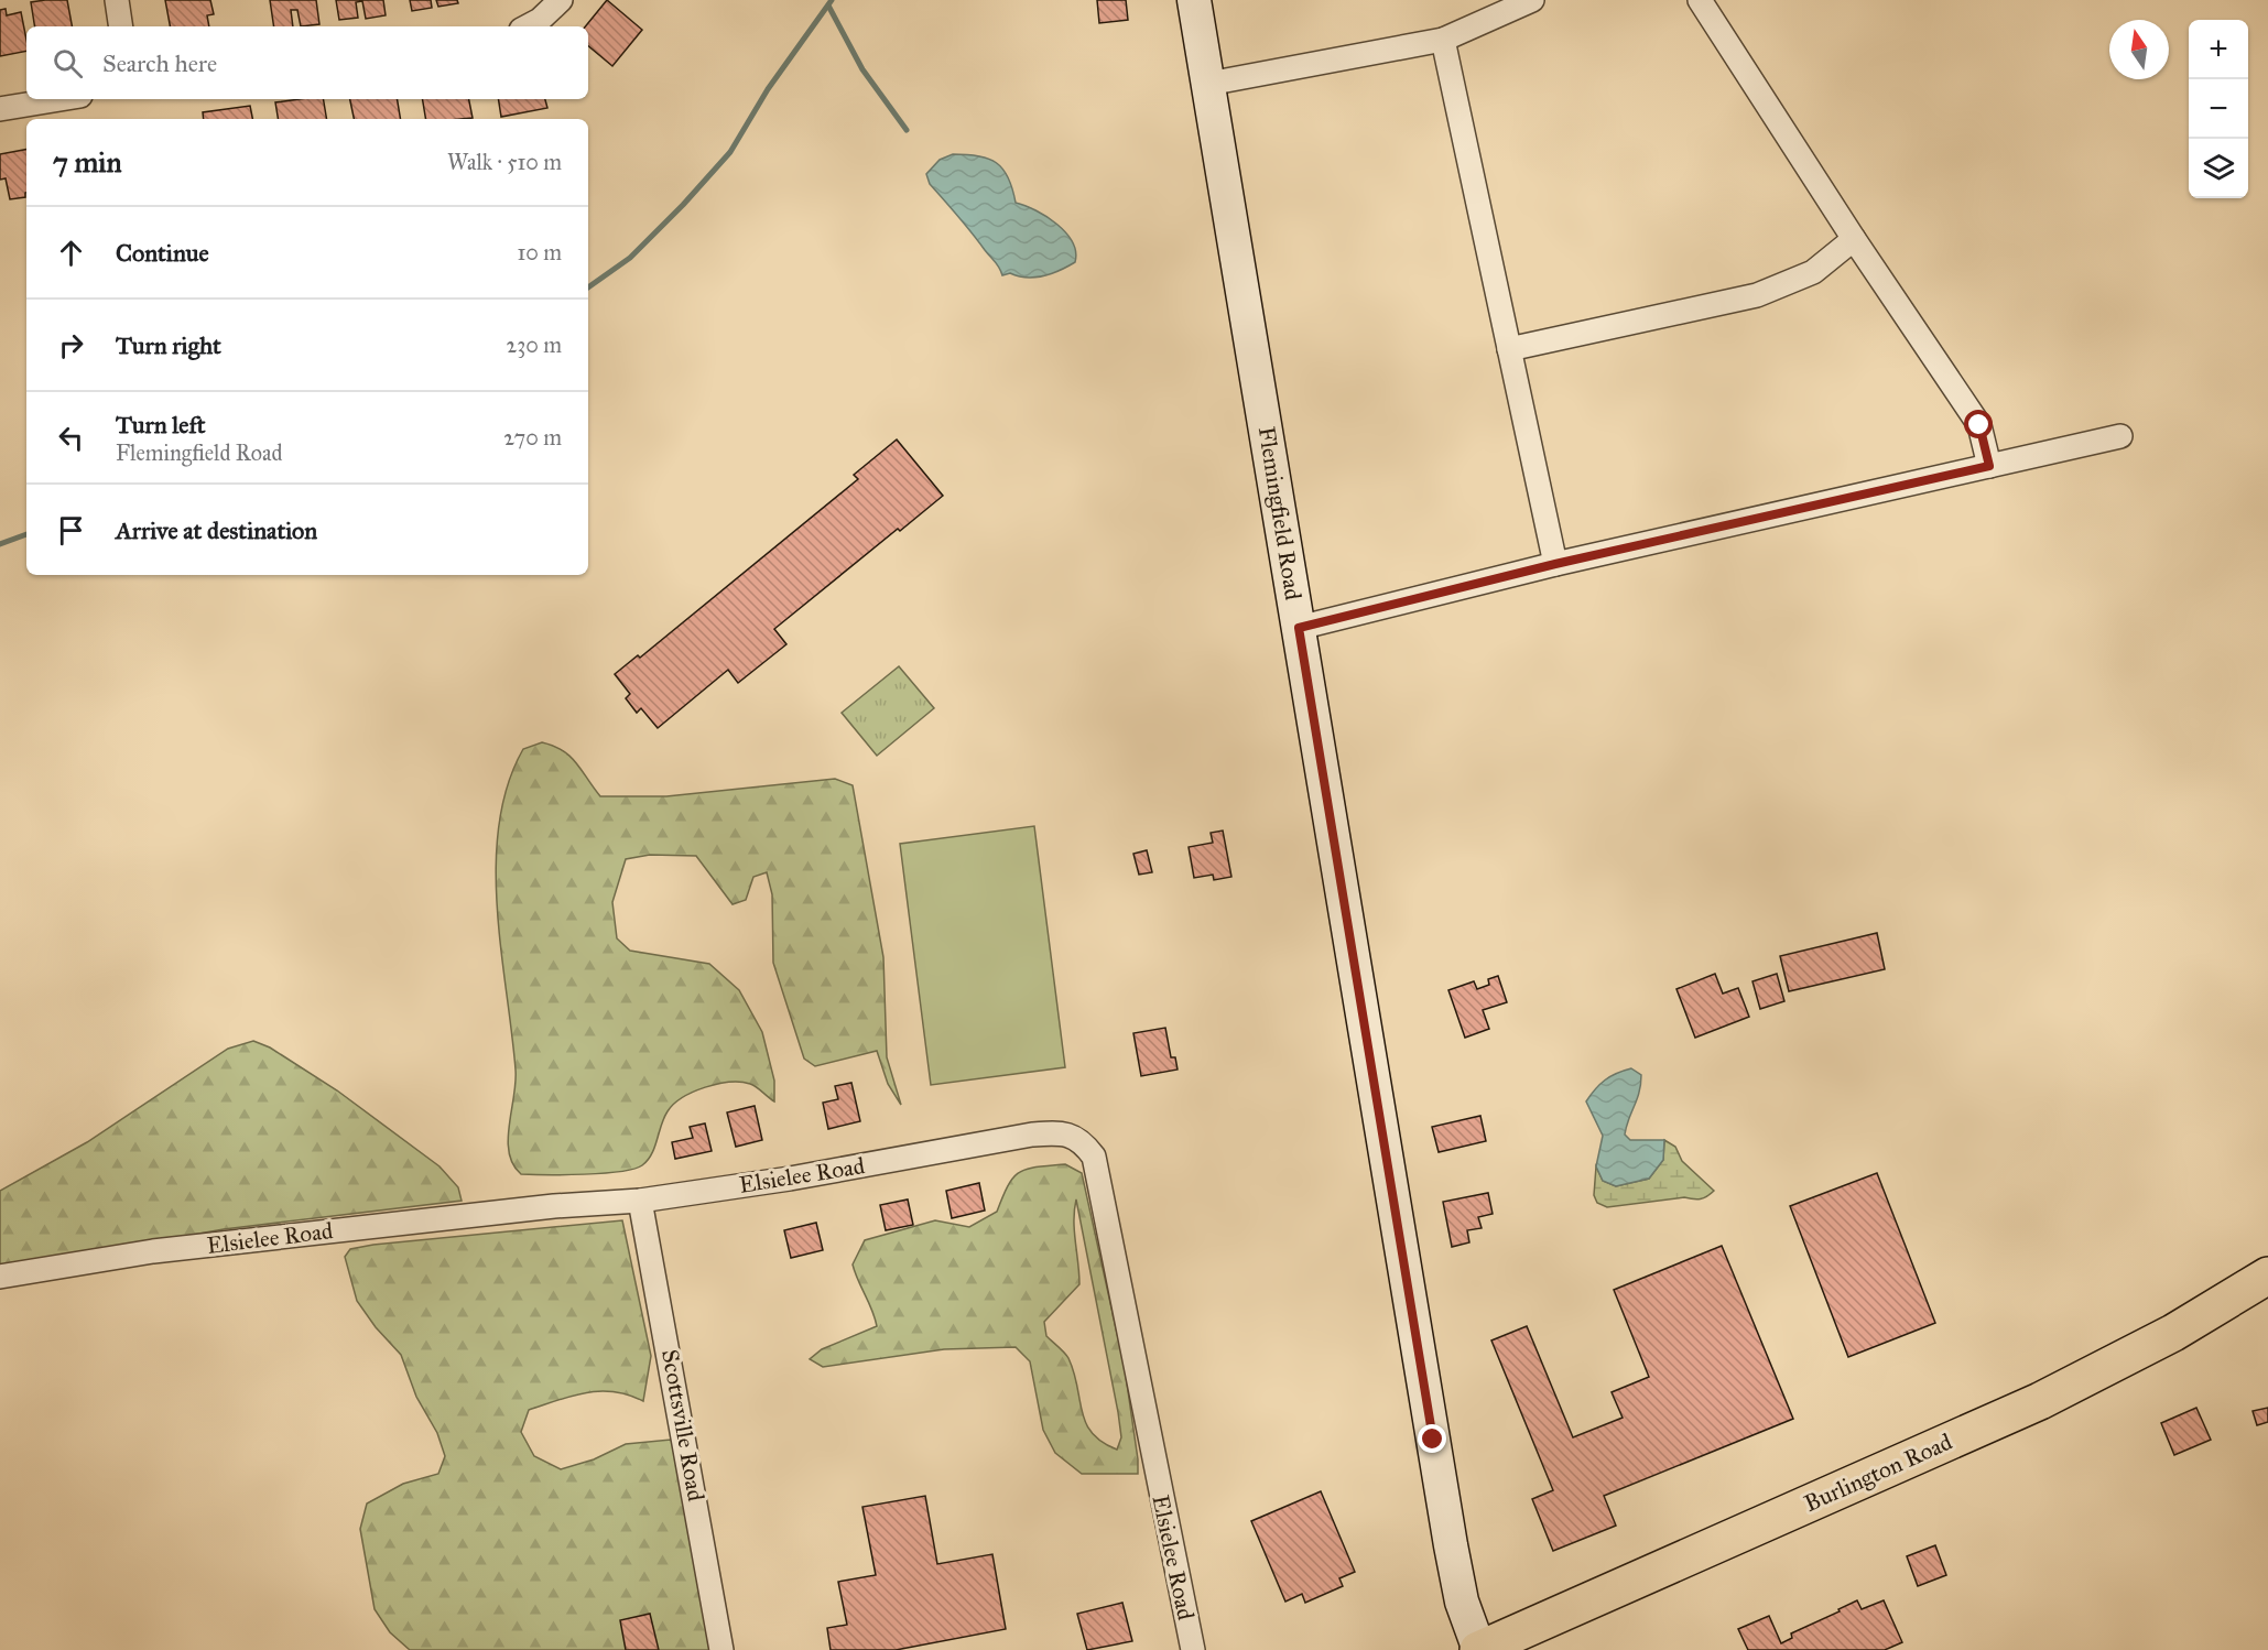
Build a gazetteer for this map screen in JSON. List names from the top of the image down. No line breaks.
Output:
{"streets":{"highway":["Burlington Road"],"street":["Flemingfield Road","Elsielee Road","Scottsville Road"]},"crossings":[["Flemingfield Road","Burlington Road"],["Elsielee Road","Scottsville Road"]],"north":"top","page":{"map_buttons":["+","−"],"search":"Search here","heading":["7 min","Walk · 510 m"],"list":[["Continue","10 m"],["Turn right","230 m"],["Turn left","Flemingfield Road","270 m"],"Arrive at destination"]}}
